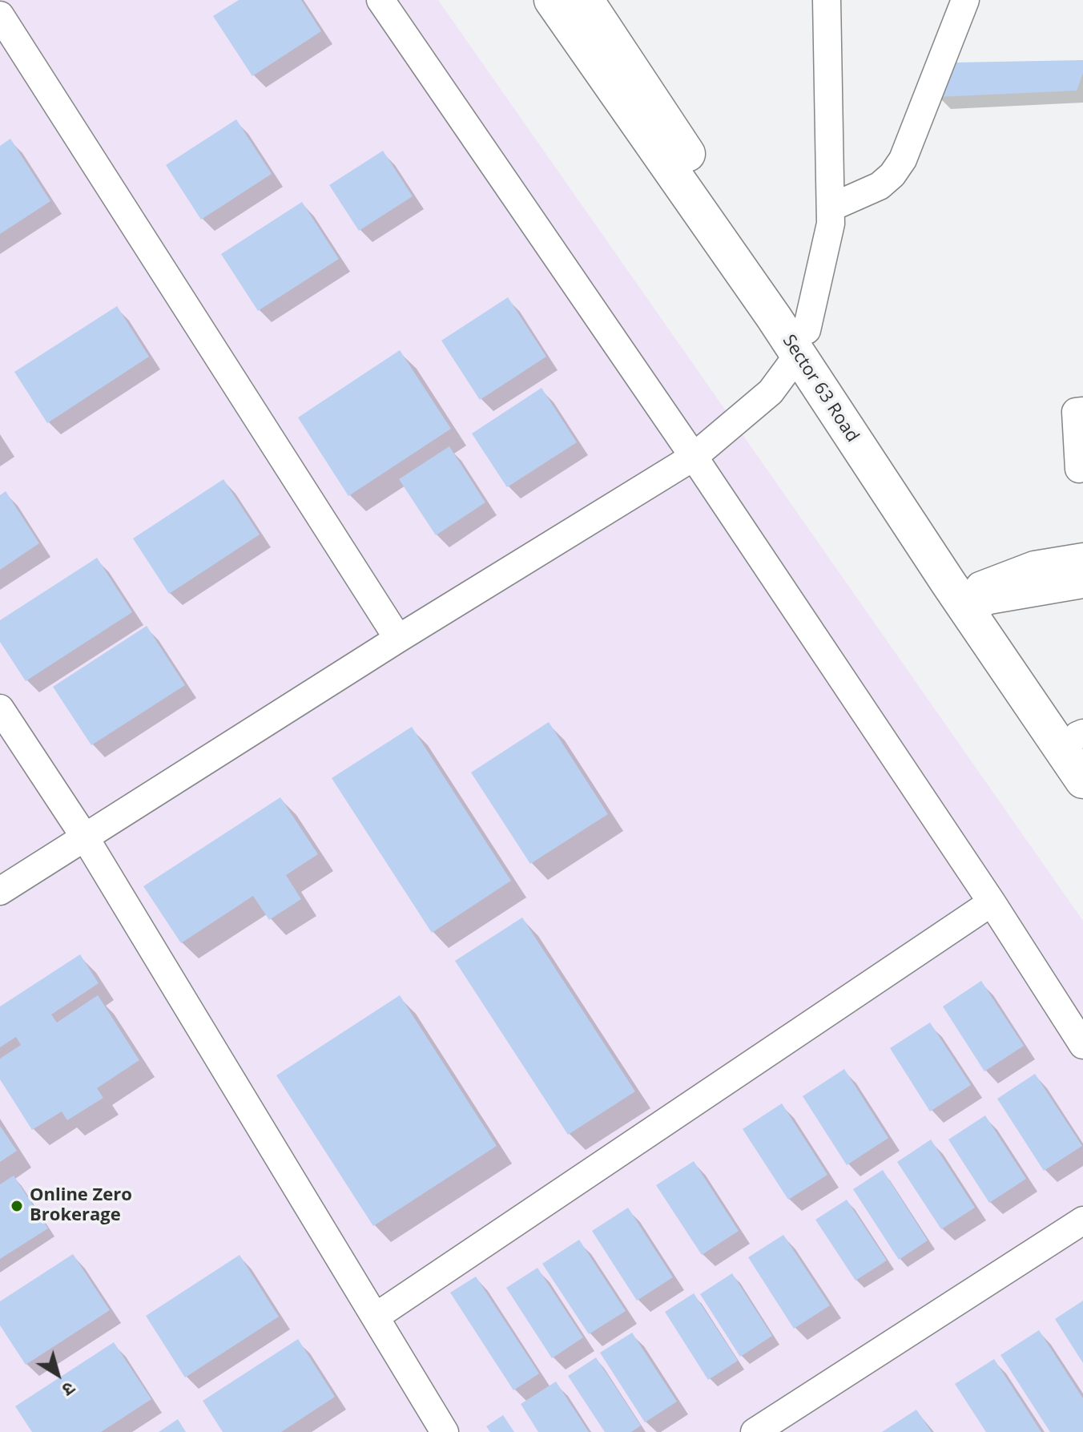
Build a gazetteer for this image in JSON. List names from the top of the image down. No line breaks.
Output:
{"streets":{"street":["Sector 63 Road"]},"places":["Online Zero Brokerage"],"north":"bottom right"}
